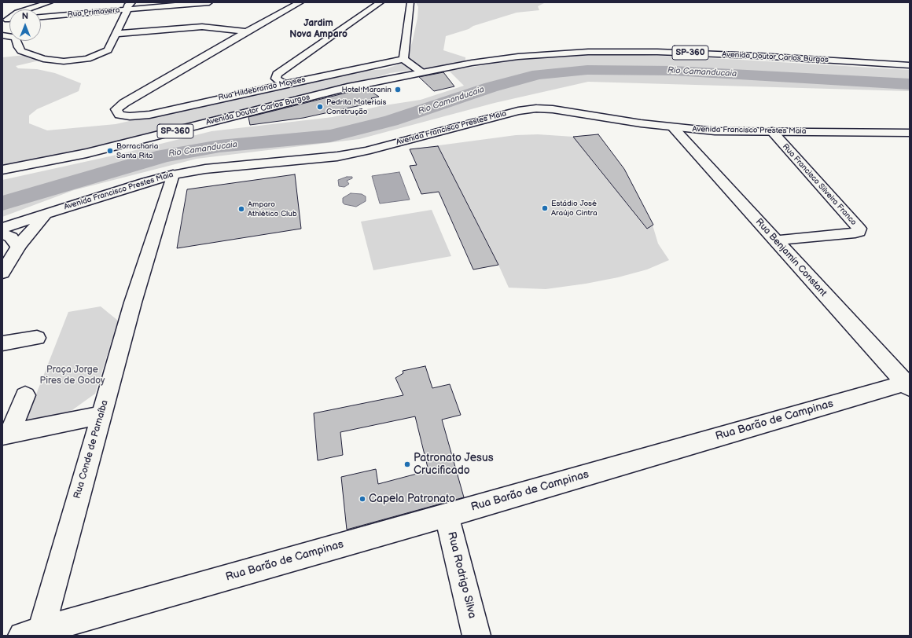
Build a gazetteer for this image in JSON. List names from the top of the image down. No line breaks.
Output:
{"streets":{"street":["Rua Primavera","SP-360","Avenida Doutor Carlos Burgos","Rua Hildebrando Mcyses","Avenida Francisco Prestes Maia","Rua Francisco Silveira Franco","Rua Benjamin Constant","Rua Barão de Campinas","Rua Conde de Parnaíba","Rua Rodrigo Silva"]},"crossings":[["Avenida Francisco Prestes Maia","Rua Francisco Silveira Franco"],["Avenida Francisco Prestes Maia","Rua Benjamin Constant"],["Avenida Francisco Prestes Maia","Rua Conde de Parnaíba"],["Rua Francisco Silveira Franco","Rua Benjamin Constant"],["Rua Benjamin Constant","Rua Barão de Campinas"],["Rua Barão de Campinas","Rua Conde de Parnaíba"],["Rua Barão de Campinas","Rua Rodrigo Silva"]],"districts":["Jardim Nova Amparo"],"water":["Rio Camanducaia"],"parks":["Praça Jorge Pires de Godoy"],"places":["Hotel Maranin","Pedrita Materiais Construção","Borracharia Santa Rita","Estádio José Araújo Cintra","Amparo Athlético Club","Patronato Jesus Crucificado","Capela Patronato"],"north":"top"}
